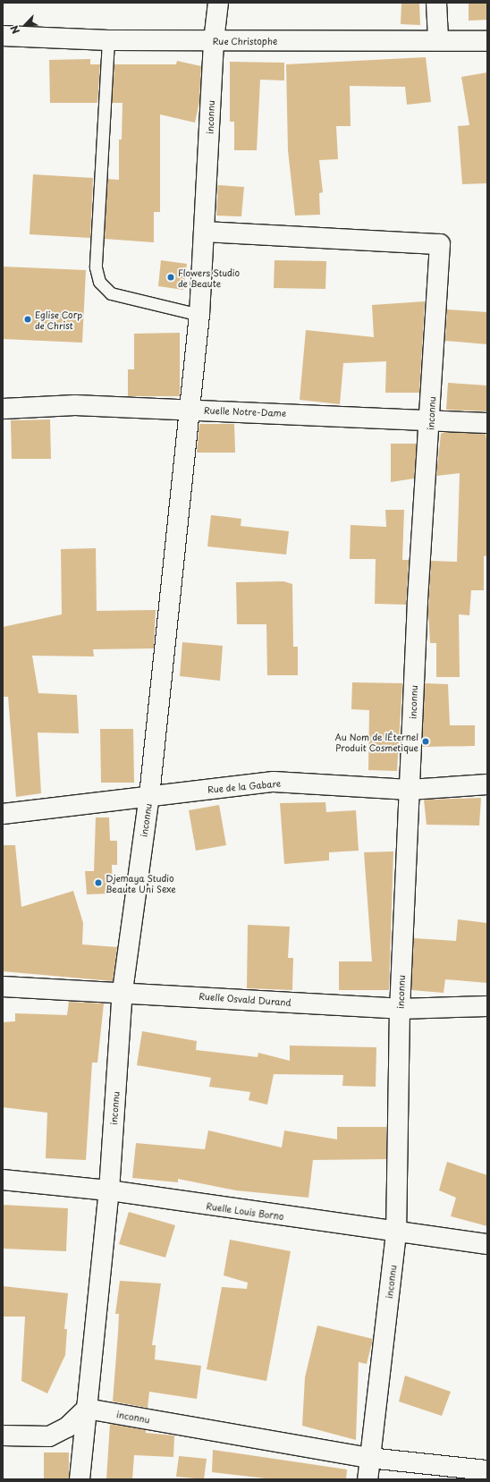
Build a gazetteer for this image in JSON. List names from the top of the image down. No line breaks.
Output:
{"streets":{"street":["Rue Christophe","inconnu","Ruelle Notre-Dame","Rue de la Gabare","Ruelle Osvald Durand","Ruelle Louis Borno"]},"crossings":[["Rue Christophe","inconnu"],["inconnu","Ruelle Notre-Dame"],["inconnu","Rue de la Gabare"],["inconnu","Ruelle Osvald Durand"],["inconnu","Ruelle Louis Borno"]],"places":["Flowers Studio de Beaute","Eglise Corp de Christ","Au Nom de lÉternel Produit Cosmetique","Djemaya Studio Beaute Uni Sexe"],"north":"bottom left"}
